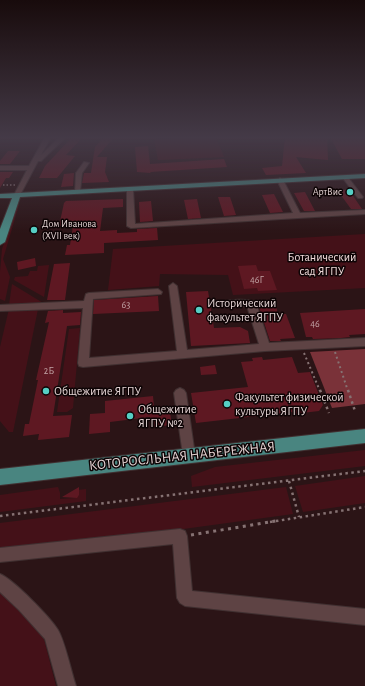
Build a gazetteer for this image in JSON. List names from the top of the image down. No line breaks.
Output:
{"streets":{"main road":["КОТОРОСЛЬНАЯ НАБЕРЕЖНАЯ"]},"parks":["Ботанический сад ЯГПУ"],"places":["АртВис","Дом Иванова (XVII век)","Исторический факультет ЯГПУ","Общежитие ЯГПУ","Факультет физической культуры ЯГПУ","Общежитие ЯГПУ №2"],"house_numbers":["46Г","63","46","2Б"]}
